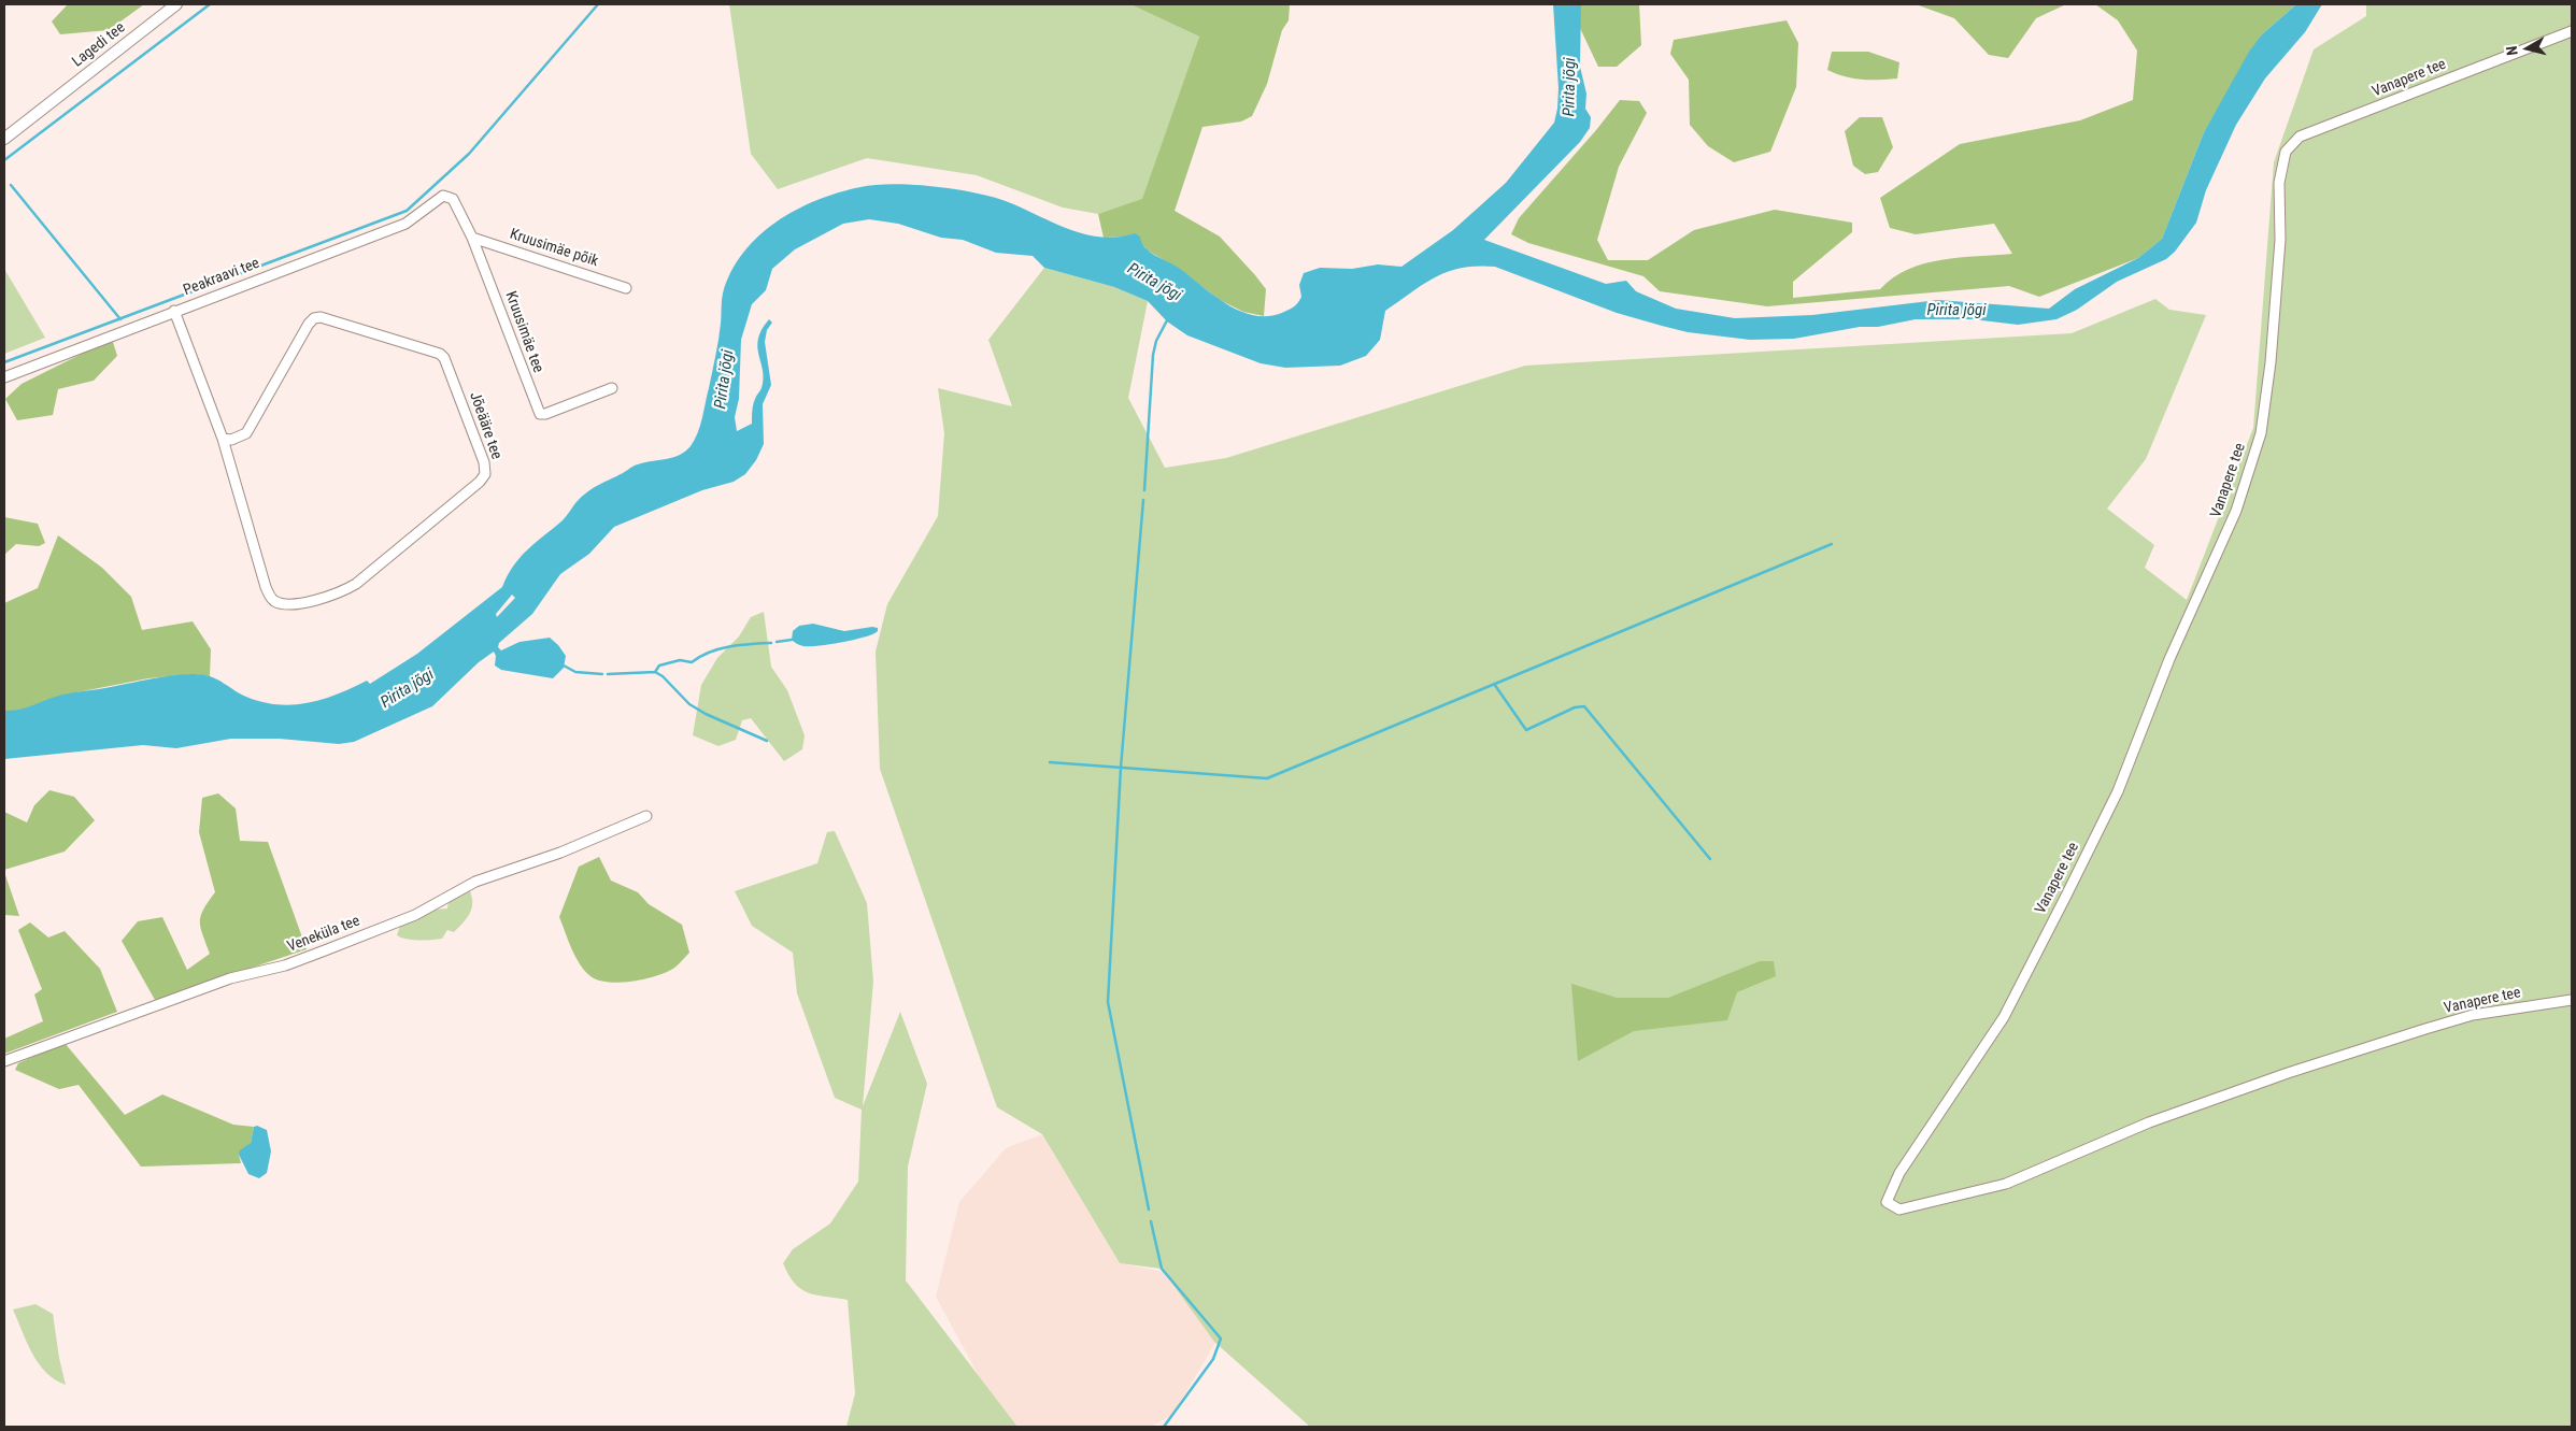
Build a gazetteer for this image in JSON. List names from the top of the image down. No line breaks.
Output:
{"streets":{"street":["Lagedi tee","Vanapere tee","Kruusimäe põik","Peakraavi tee","Kruusimäe tee","Jõeääre tee","Veneküla tee"]},"crossings":[["Kruusimäe põik","Kruusimäe tee"],["Peakraavi tee","Kruusimäe tee"],["Peakraavi tee","Jõeääre tee"]],"water":["Pirita jõgi"],"north":"left"}
